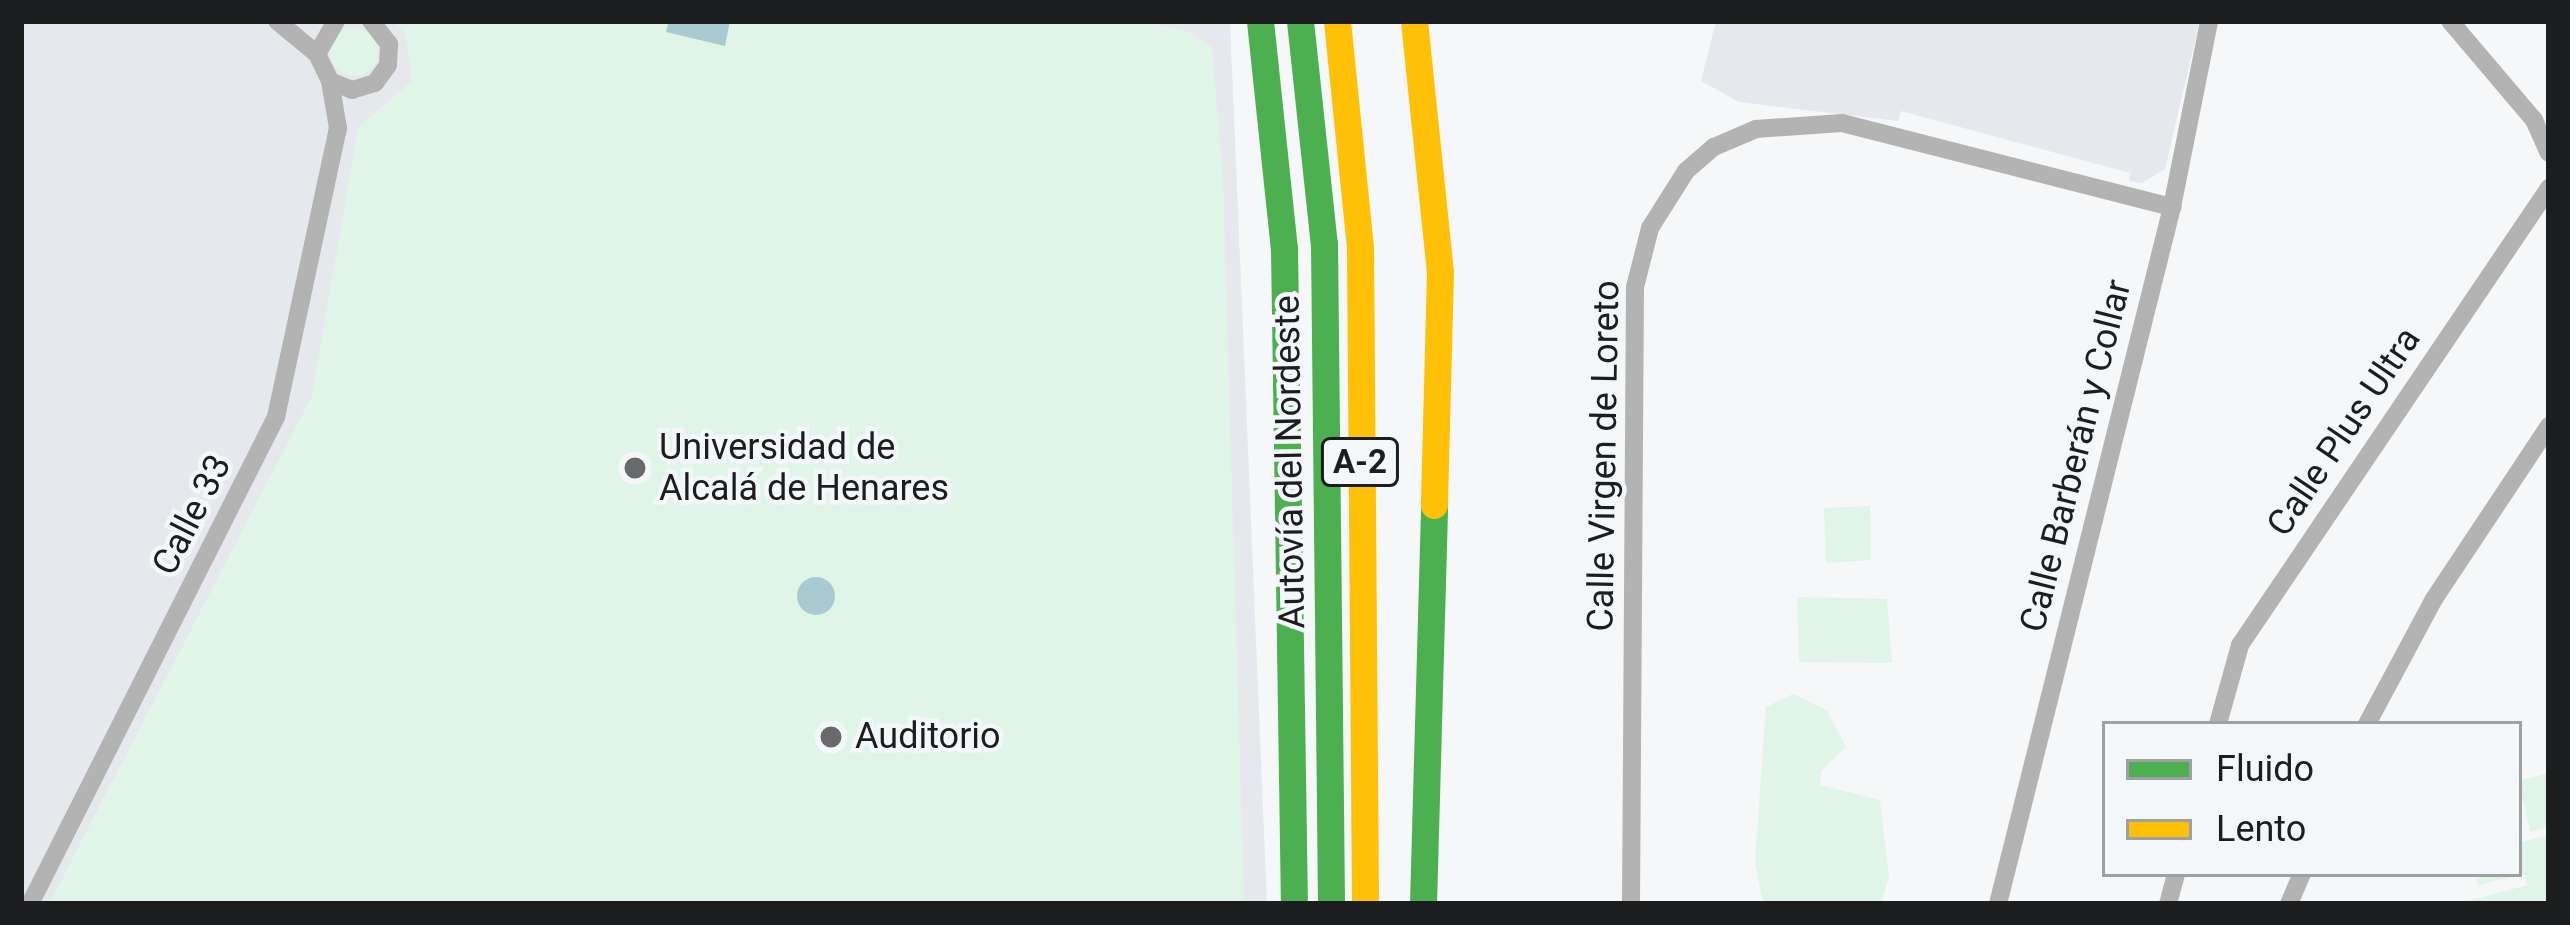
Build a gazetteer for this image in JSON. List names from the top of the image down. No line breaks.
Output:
{"streets":{"highway":["Autovía del Nordeste","A-2"],"street":["Calle Plus Ultra","Calle Virgen de Loreto","Calle Barberán y Collar","Calle 33"]},"crossings":[["Calle Virgen de Loreto","Calle Barberán y Collar"]],"places":["Universidad de Alcalá de Henares","Auditorio"],"legend":["Fluido","Lento"]}
